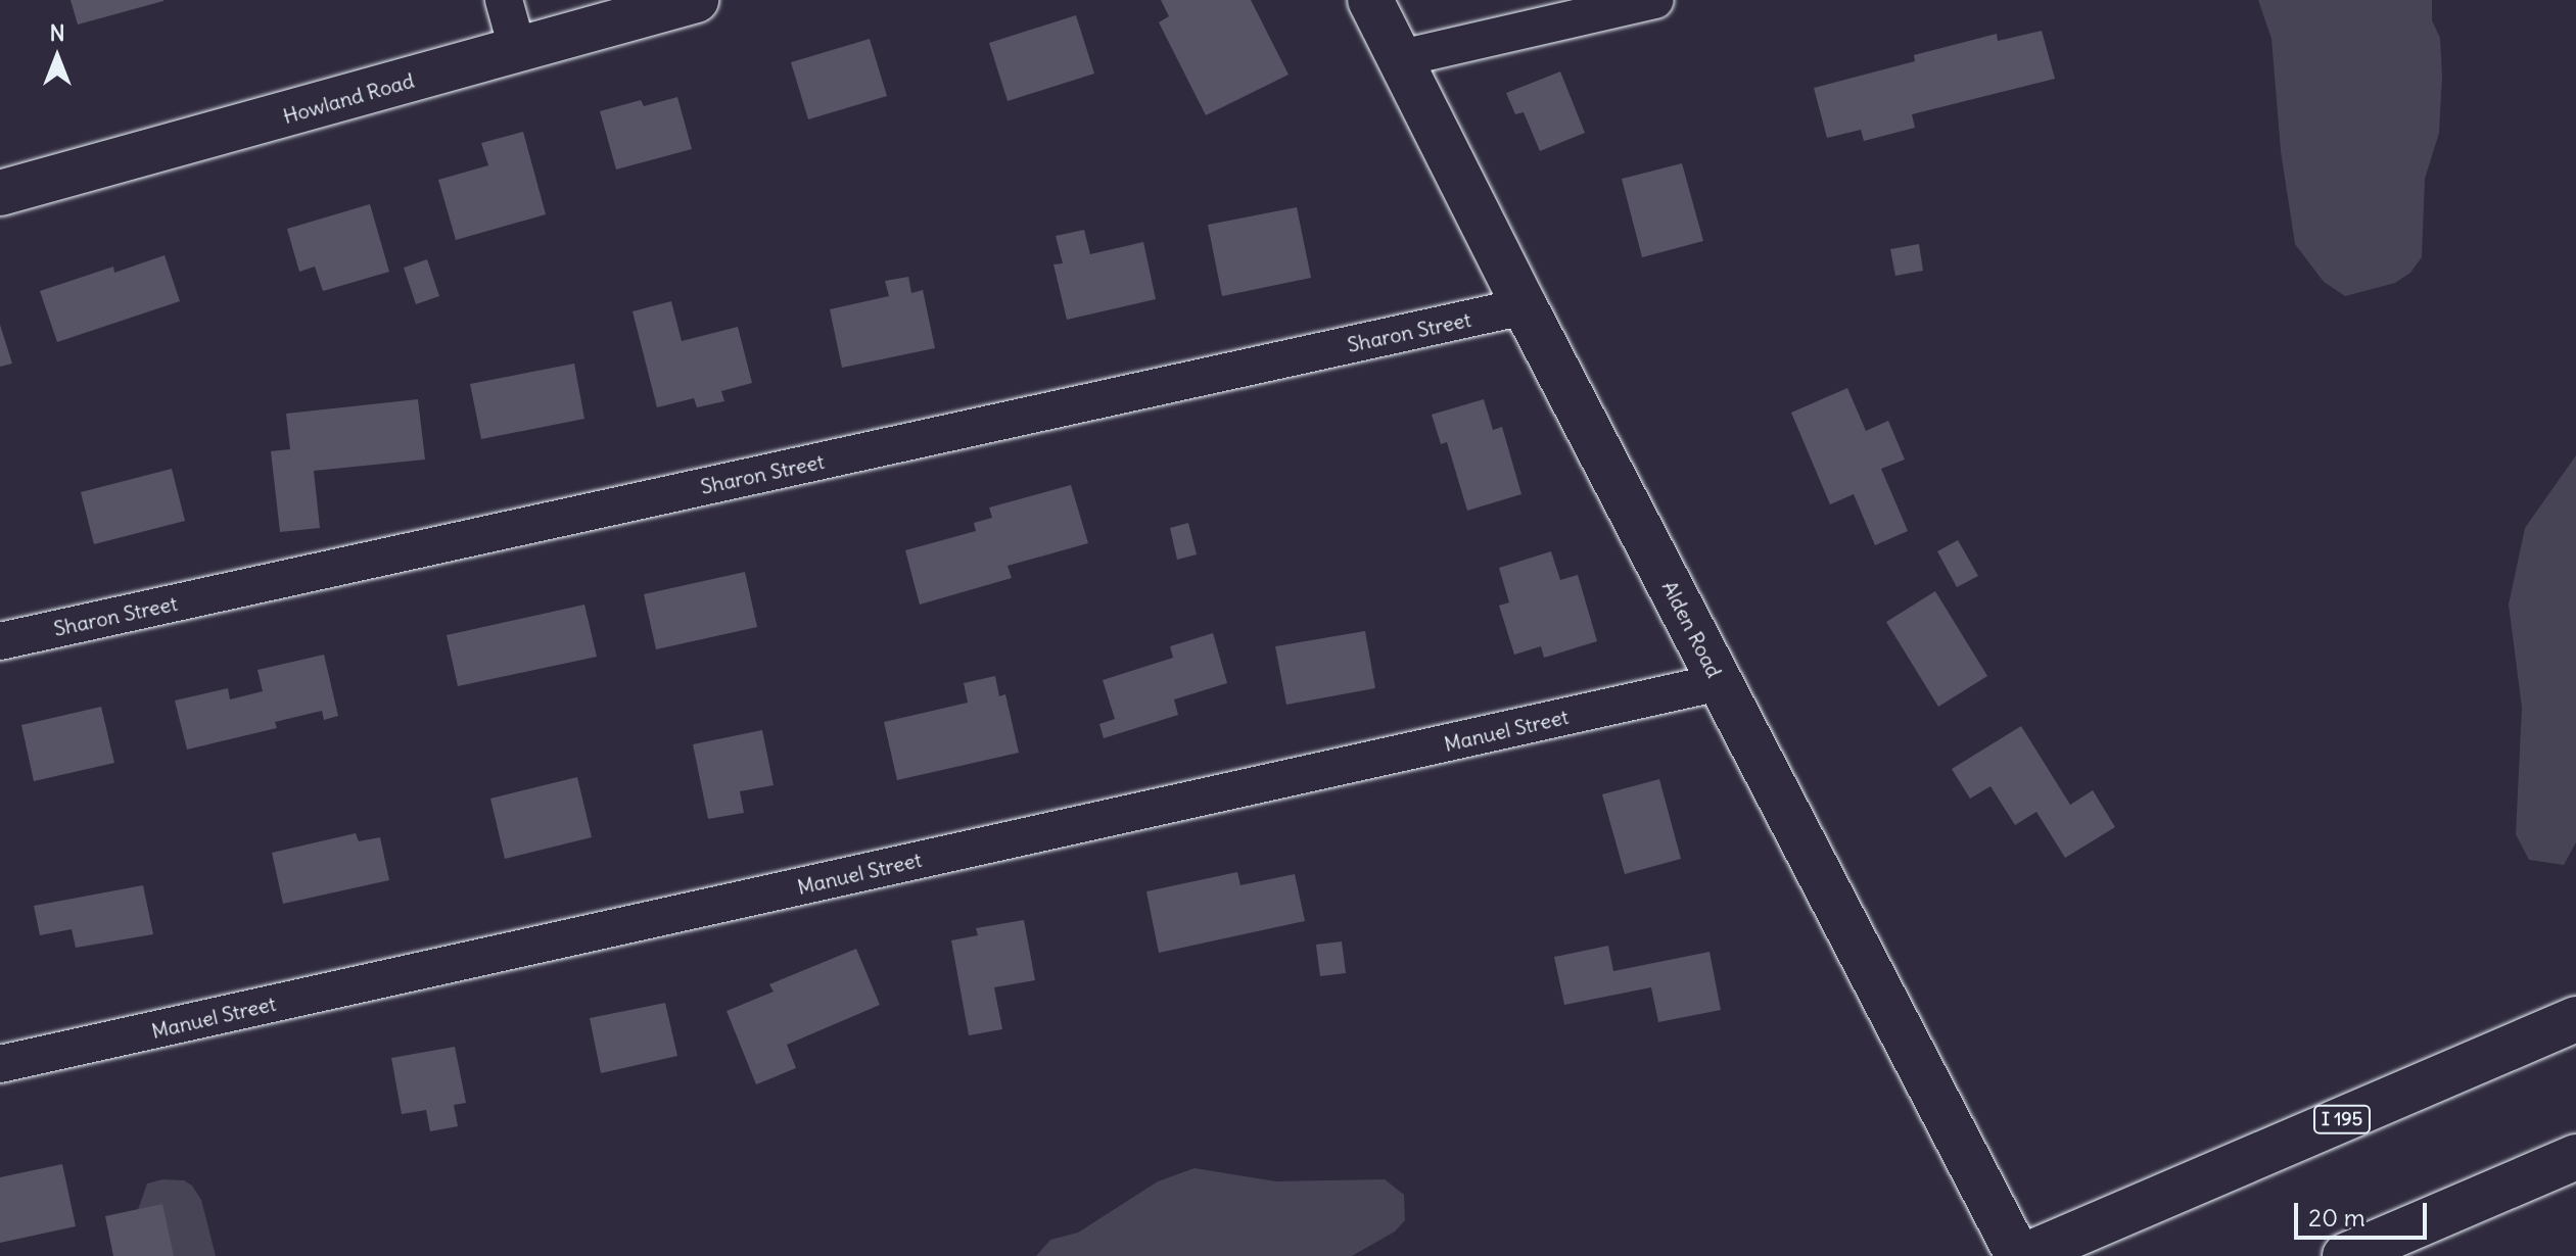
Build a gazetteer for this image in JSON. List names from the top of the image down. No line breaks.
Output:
{"streets":{"main road":["Howland Road","Alden Road","I 195"],"street":["Sharon Street","Manuel Street"]},"crossings":[["Sharon Street","Alden Road"],["Alden Road","Manuel Street"]],"scale_bar":"20 m","north":"top"}
